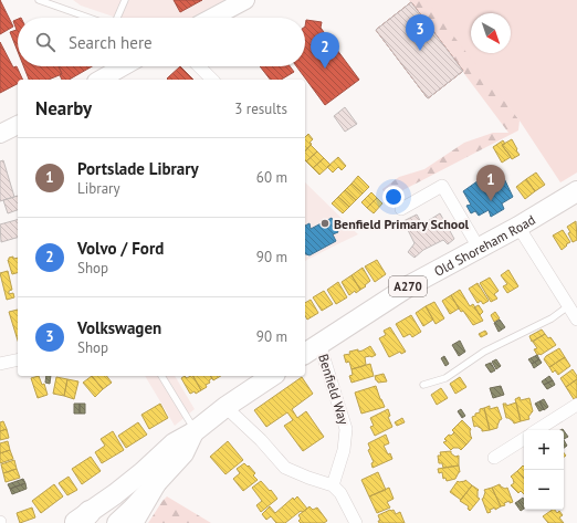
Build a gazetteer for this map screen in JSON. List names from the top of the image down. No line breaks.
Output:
{"streets":{"main road":["Old Shoreham Road","A270"],"street":["Benfield Way"]},"crossings":[["Old Shoreham Road","Benfield Way"]],"places":["Benfield Primary School"],"north":"bottom right","page":{"pins":["3","2","1"],"search":"Search here","heading":["Nearby","3 results"],"list":[{"mark":"1","name":"Portslade Library","note":"Library","value":"60 m"},{"mark":"2","name":"Volvo / Ford","note":"Shop","value":"90 m"},{"mark":"3","name":"Volkswagen","note":"Shop","value":"90 m"}],"map_buttons":["+","−"]}}
